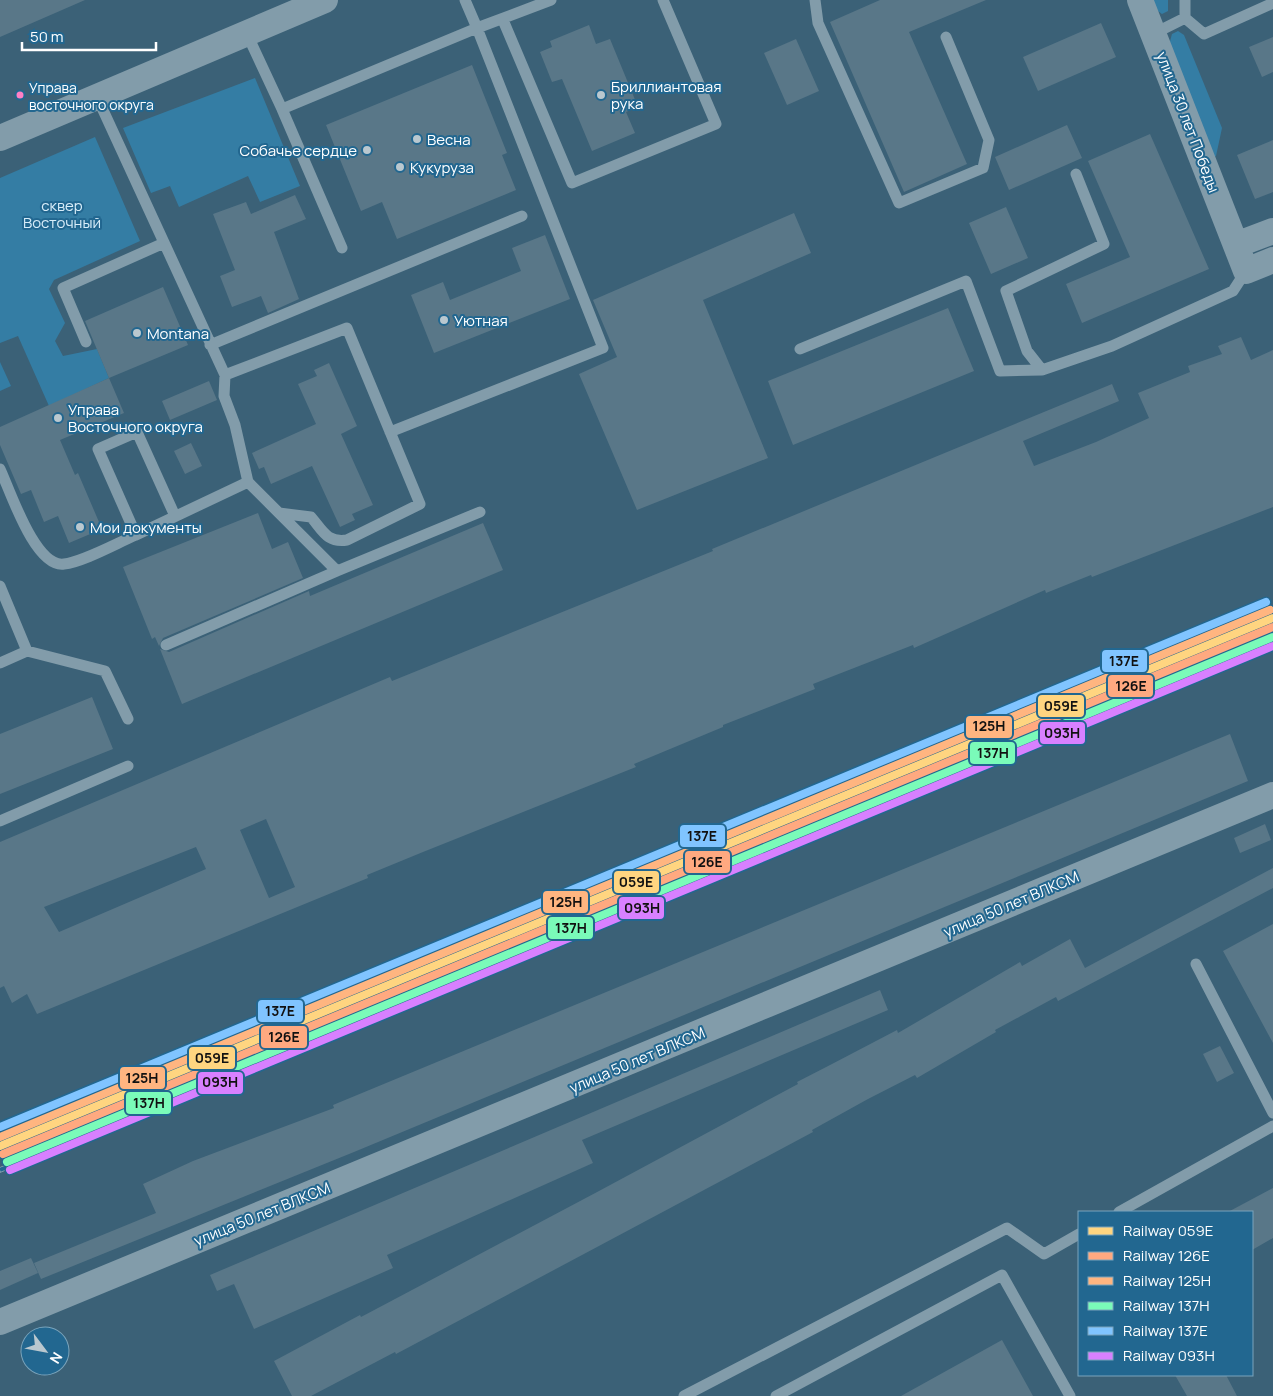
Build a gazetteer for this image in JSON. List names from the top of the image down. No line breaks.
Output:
{"streets":{"street":["улица 30 лет Победы","улица 50 лет ВЛКСМ"]},"parks":["сквер Восточный"],"places":["Управа восточного округа","Бриллиантовая рука","Весна","Собачье сердце","Кукуруза","Уютная","Montana","Управа Восточного округа","Мои документы"],"lines":["rail line 137Е","rail line 125Н","rail line 059Е","rail line 126Е","rail line 137Н","rail line 093Н"],"legend":["Railway 059Е","Railway 126Е","Railway 125Н","Railway 137Н","Railway 137Е","Railway 093Н"],"scale_bar":"50 m","north":"bottom right"}
